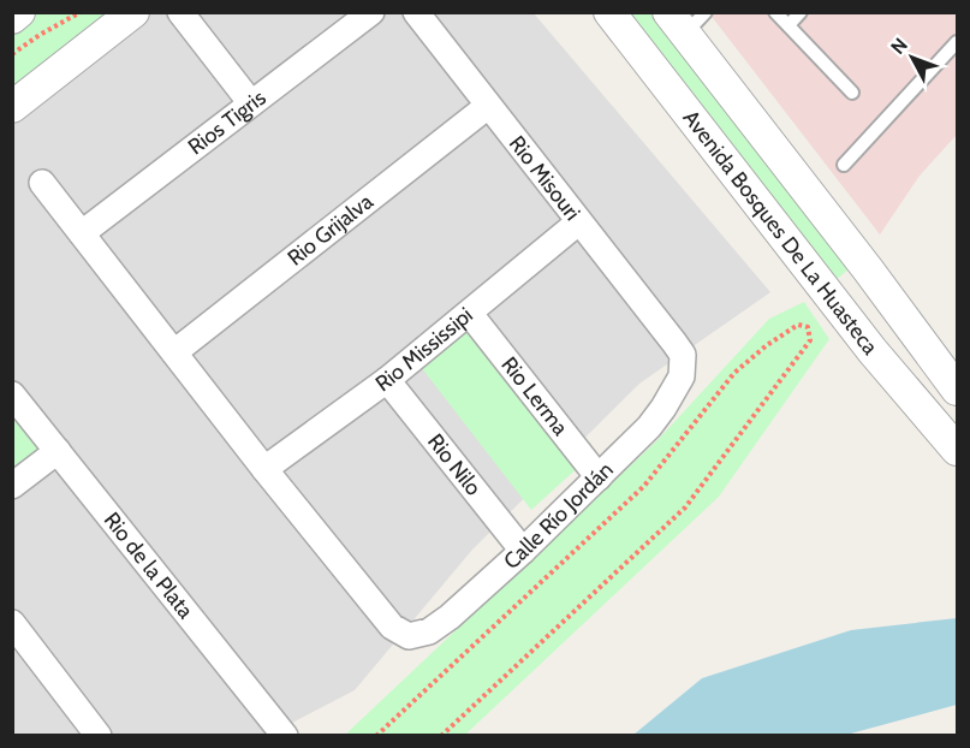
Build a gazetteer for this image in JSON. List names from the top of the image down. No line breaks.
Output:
{"streets":{"street":["Rios Tigris","Rio Misouri","Rio Grijalva","Avenida Bosques De La Huasteca","Rio Mississipi","Rio Lerma","Rio Nilo","Calle Río Jordán","Rio de la Plata"]},"crossings":[["Rio Misouri","Rio Grijalva"],["Rio Misouri","Rio Mississipi"],["Rio Misouri","Calle Río Jordán"],["Rio Mississipi","Rio Lerma"],["Rio Mississipi","Rio Nilo"],["Rio Mississipi","Calle Río Jordán"],["Rio Lerma","Calle Río Jordán"],["Rio Nilo","Calle Río Jordán"]],"north":"top left"}
